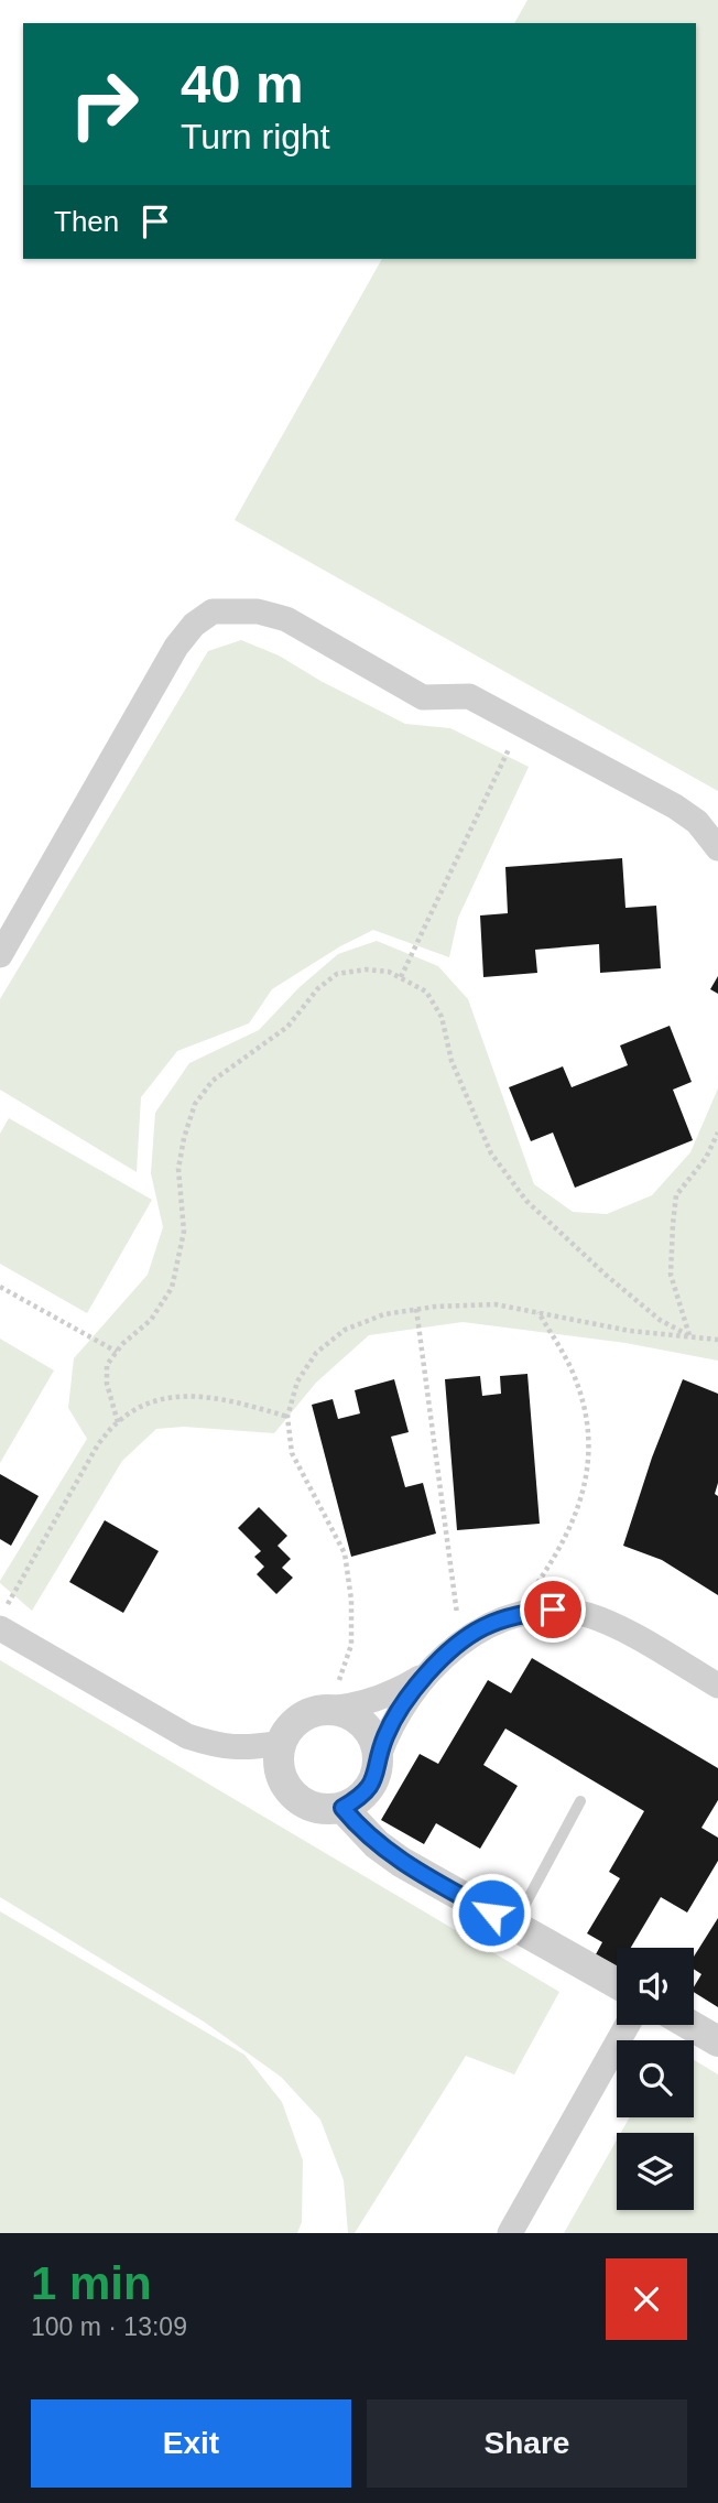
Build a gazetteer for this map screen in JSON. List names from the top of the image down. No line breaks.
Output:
{"page":{"turn":["40 m","Turn right"],"then":"Then","heading":["1 min","100 m · 13:09"],"buttons":["Exit","Share"]}}
